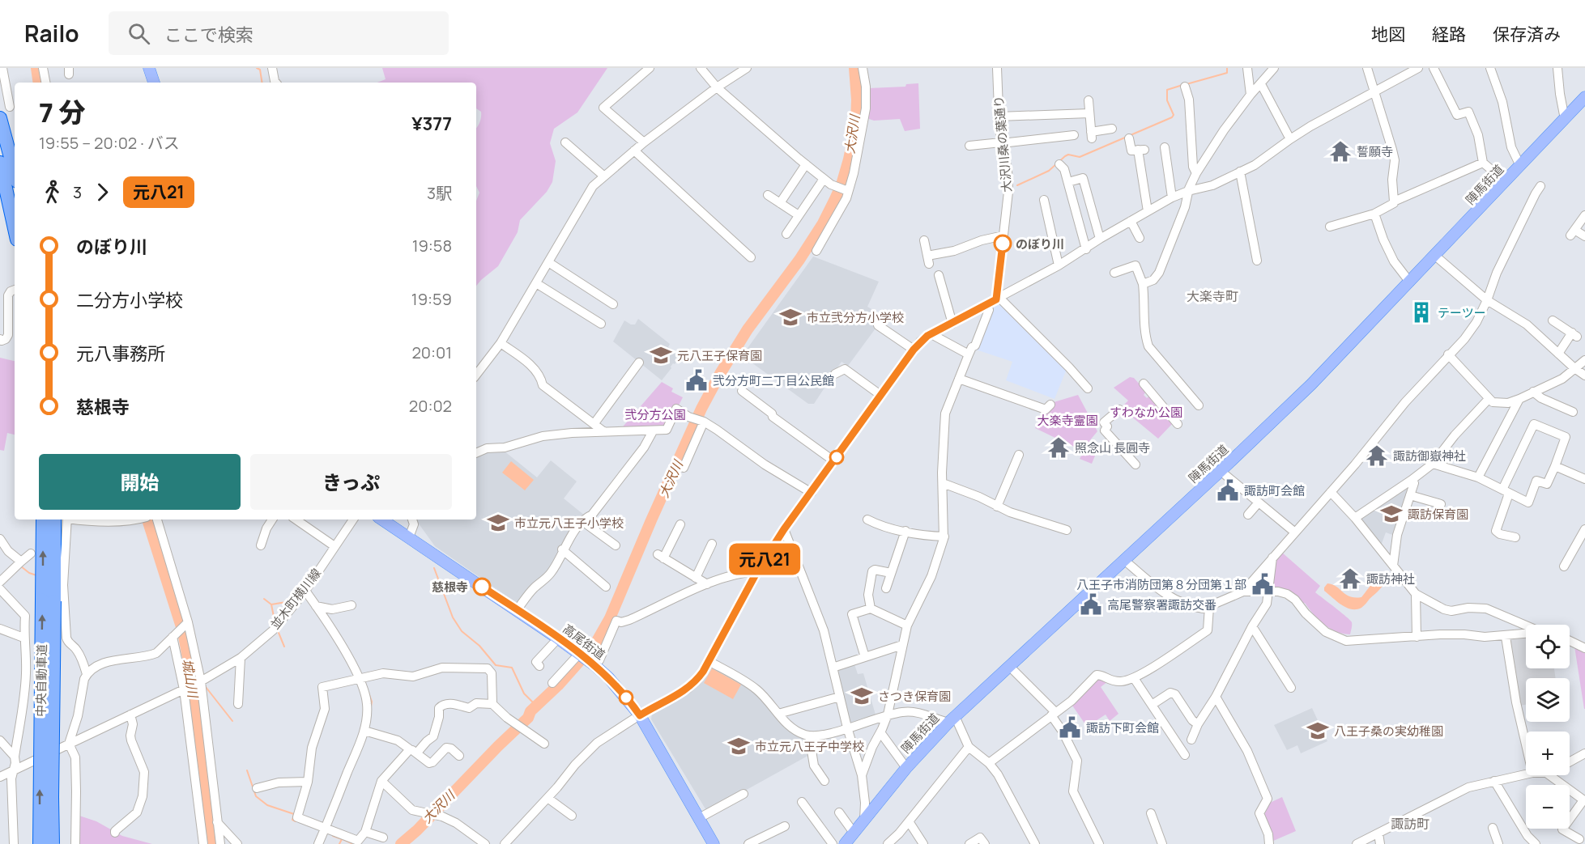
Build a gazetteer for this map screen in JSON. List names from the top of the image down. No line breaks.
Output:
{"streets":{"highway":["中央自動車道"],"main road":["陣馬街道","高尾街道"],"street":["大沢川桑の葉通り","並木町横川線"]},"districts":["大楽寺町","諏訪町"],"water":["大沢川","城山川"],"parks":["すわなか公園","弐分方公園","大楽寺霊園"],"places":{"temple":["誓願寺","照念山 長圓寺","諏訪御嶽神社","諏訪神社"],"other":["のぼり川","慈根寺"],"building":["テーツー"],"school or university":["市立弐分方小学校","元八王子保育園","諏訪保育園","市立元八王子小学校","さつき保育園","八王子桑の実幼稚園","市立元八王子中学校"],"public building":["弐分方町二丁目公民館","諏訪町会館","八王子市消防団第８分団第１部","高尾警察署諏訪交番","諏訪下町会館"]},"lines":["bus line 元八21"],"page":{"header":"Railo","search":"ここで検索","nav":["地図","経路","保存済み"],"on_map":"元八21","heading":["7 分","19:55 – 20:02 · バス","¥377"],"legs":["3","元八21","3駅"],"list":[{"name":"のぼり川","value":"19:58"},{"name":"二分方小学校","value":"19:59"},{"name":"元八事務所","value":"20:01"},{"name":"慈根寺","value":"20:02"}],"buttons":["開始","きっぷ"],"map_buttons":["+","−"]}}
